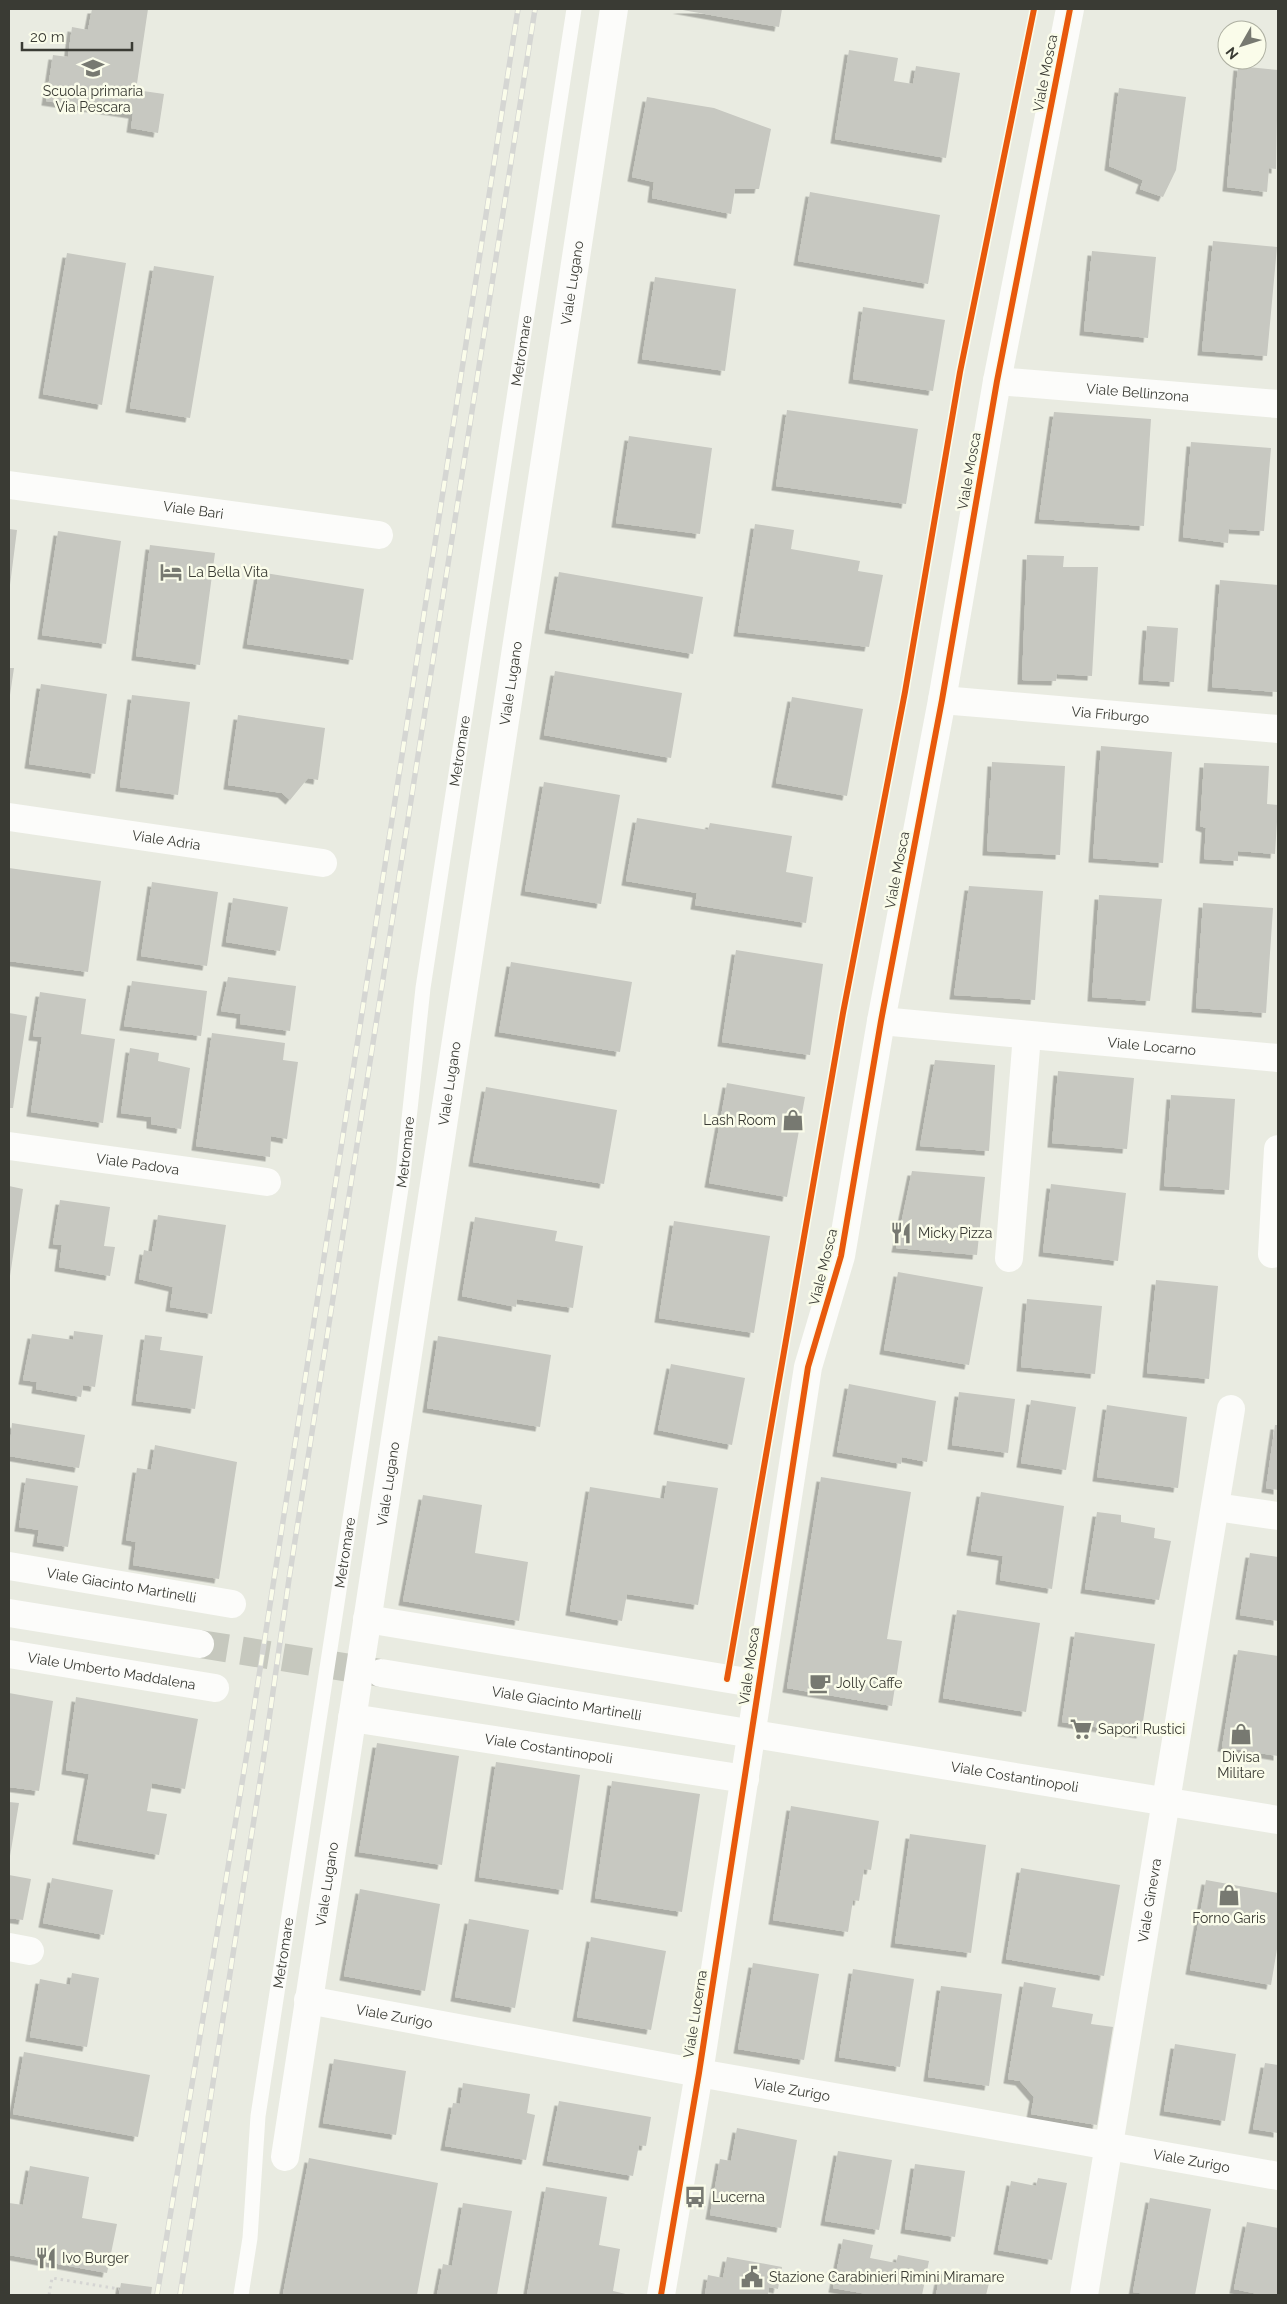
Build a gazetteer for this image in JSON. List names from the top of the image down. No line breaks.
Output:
{"streets":{"street":["Viale Mosca","Viale Lugano","Viale Bellinzona","Viale Bari","Via Friburgo","Viale Adria","Viale Locarno","Viale Padova","Viale Giacinto Martinelli","Viale Umberto Maddalena","Viale Costantinopoli","Viale Ginevra","Viale Lucerna","Viale Zurigo"],"lane":["Metromare"]},"crossings":[["Viale Mosca","Viale Bellinzona"],["Viale Mosca","Via Friburgo"],["Viale Mosca","Viale Locarno"],["Viale Mosca","Viale Giacinto Martinelli"],["Viale Mosca","Viale Costantinopoli"],["Viale Mosca","Viale Lucerna"],["Viale Lugano","Viale Costantinopoli"],["Viale Lugano","Viale Zurigo"],["Viale Giacinto Martinelli","Viale Costantinopoli"],["Viale Giacinto Martinelli","Viale Lucerna"],["Viale Costantinopoli","Viale Ginevra"],["Viale Costantinopoli","Viale Lucerna"],["Viale Ginevra","Viale Zurigo"],["Viale Lucerna","Viale Zurigo"]],"places":{"school or university":["Scuola primaria Via Pescara"],"hotel":["La Bella Vita"],"shop":["Lash Room","Divisa Militare","Forno Garis"],"restaurant":["Micky Pizza","Ivo Burger"],"cafe":["Jolly Caffe"],"supermarket":["Sapori Rustici"],"bus stop":["Lucerna"],"public building":["Stazione Carabinieri Rimini Miramare"]},"scale_bar":"20 m","north":"bottom left"}
